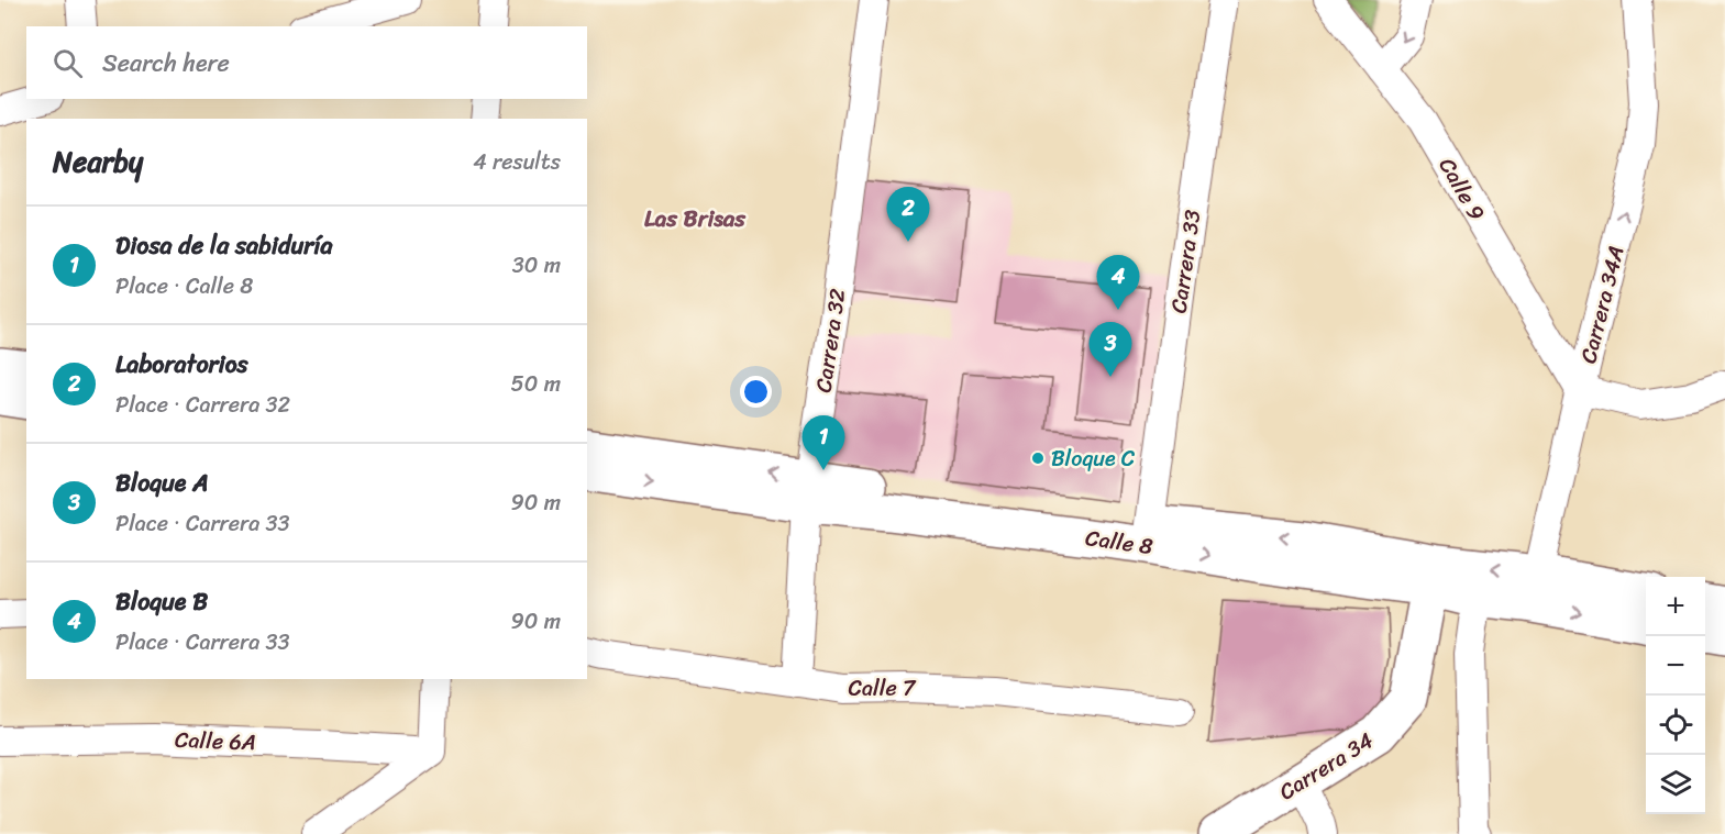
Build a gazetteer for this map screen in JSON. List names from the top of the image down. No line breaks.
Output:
{"streets":{"main road":["Calle 8","Carrera 34"],"street":["Calle 9","Carrera 33","Carrera 34A","Carrera 32","Calle 7","Calle 6A"]},"crossings":[["Calle 9","Carrera 34A"],["Carrera 33","Calle 8"],["Carrera 34A","Calle 8"],["Carrera 32","Calle 8"],["Carrera 32","Calle 7"],["Calle 8","Carrera 34"]],"one_way":["Carrera 34A"],"districts":["Las Brisas"],"places":["Bloque C"],"page":{"search":"Search here","heading":["Nearby","4 results"],"pins":["2","4","3","1"],"list":[{"mark":"1","name":"Diosa de la sabiduría","note":"Place · Calle 8","value":"30 m"},{"mark":"2","name":"Laboratorios","note":"Place · Carrera 32","value":"50 m"},{"mark":"3","name":"Bloque A","note":"Place · Carrera 33","value":"90 m"},{"mark":"4","name":"Bloque B","note":"Place · Carrera 33","value":"90 m"}],"map_buttons":["+","−"]}}
